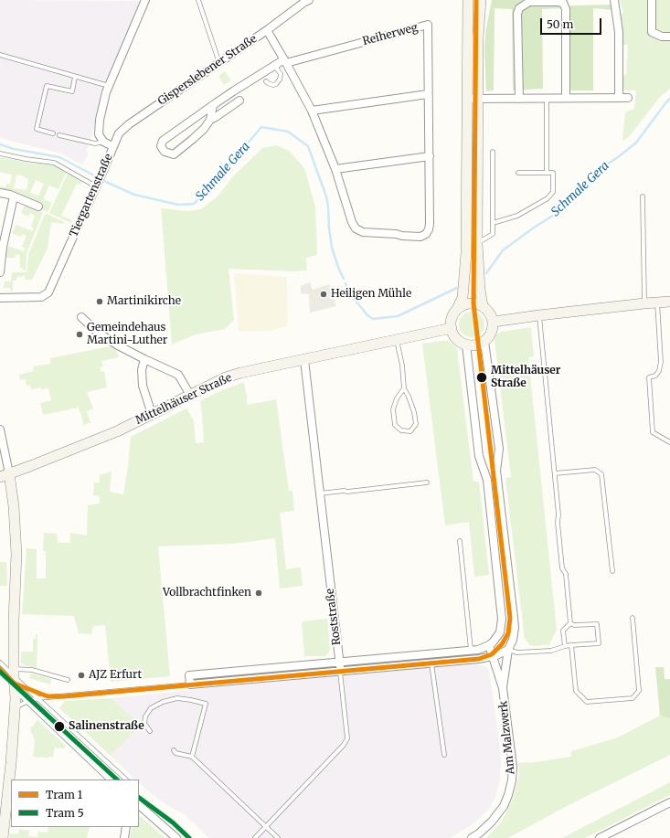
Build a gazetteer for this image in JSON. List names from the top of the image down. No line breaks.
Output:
{"streets":{"street":["Reiherweg","Gisperslebener Straße","Tiergartenstraße","Mittelhäuser Straße","Roststraße","Am Malzwerk"]},"crossings":[["Reiherweg","Gisperslebener Straße"],["Gisperslebener Straße","Tiergartenstraße"],["Mittelhäuser Straße","Roststraße"],["Mittelhäuser Straße","Am Malzwerk"]],"water":["Schmale Gera"],"places":["Heiligen Mühle","Martinikirche","Gemeindehaus Martini-Luther","Mittelhäuser Straße","Vollbrachtfinken","AJZ Erfurt","Salinenstraße"],"lines":["tram line 1","tram line 5"],"legend":["Tram 1","Tram 5"],"scale_bar":"50 m"}
